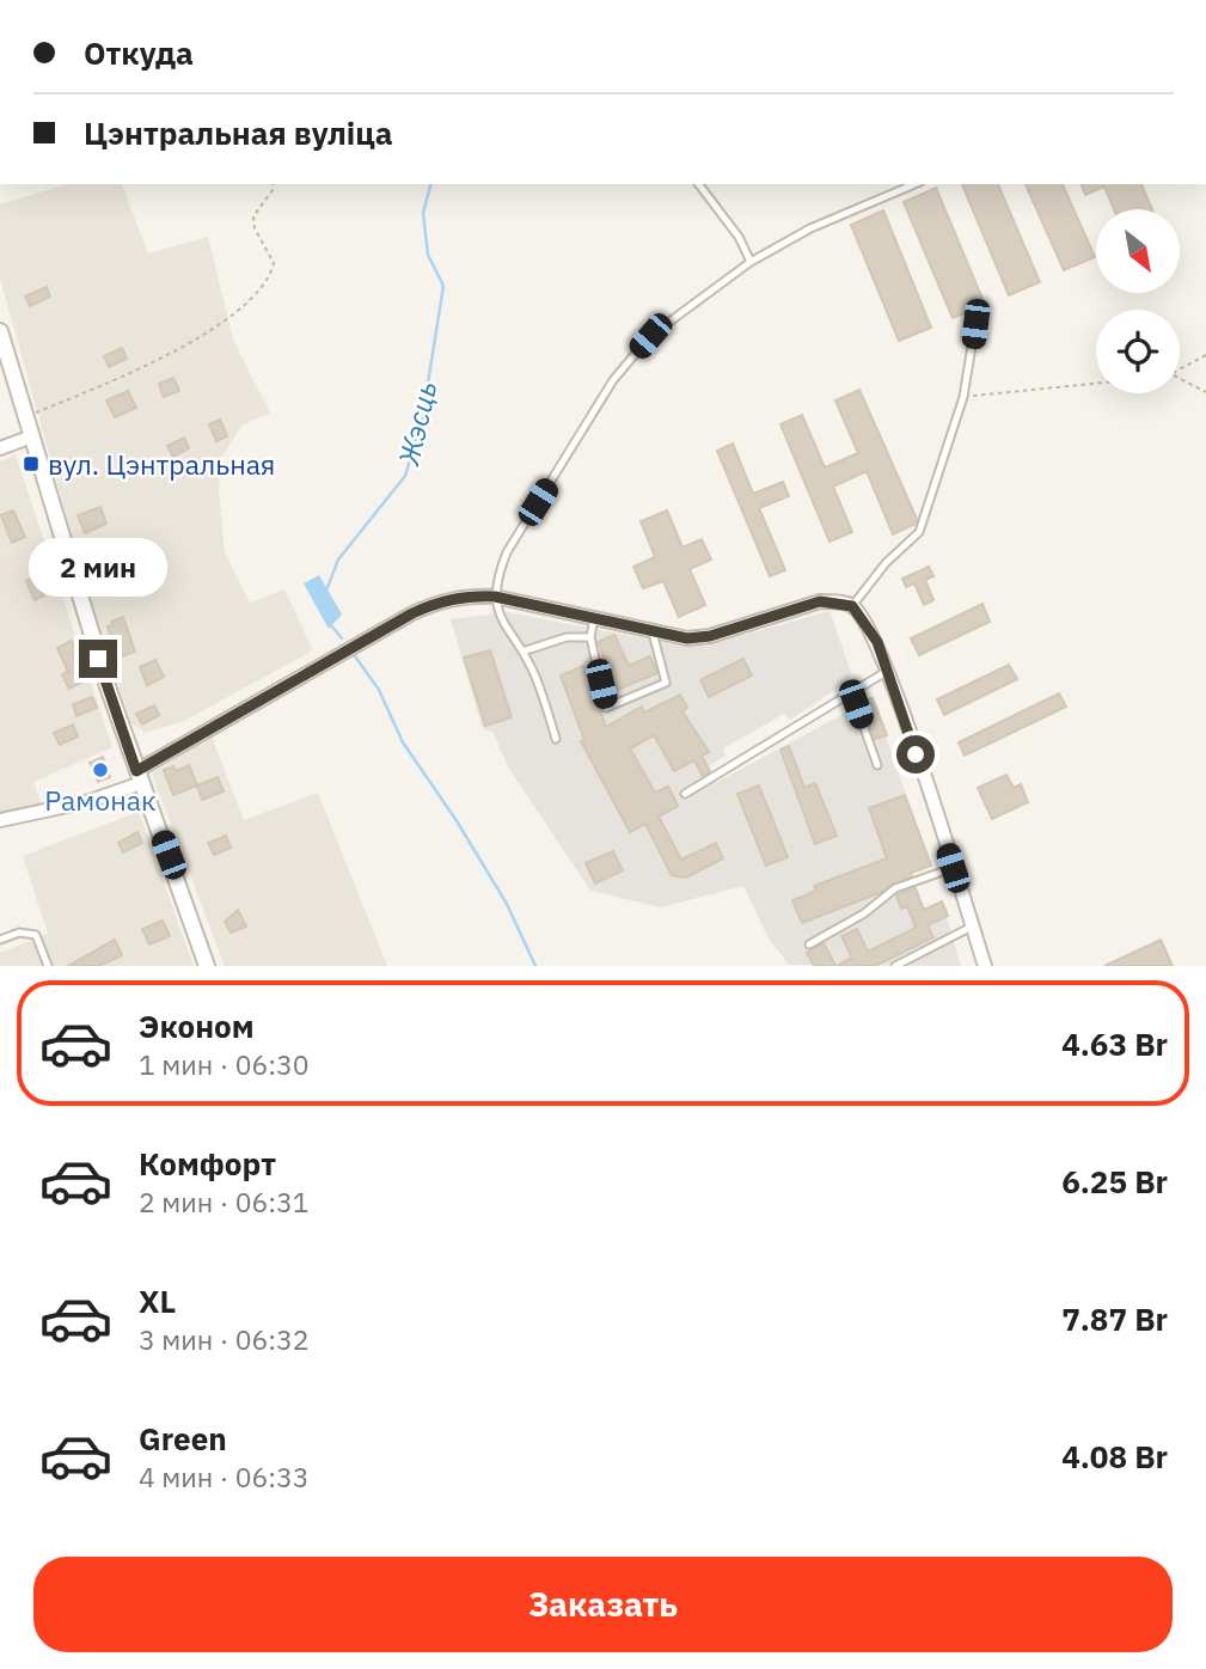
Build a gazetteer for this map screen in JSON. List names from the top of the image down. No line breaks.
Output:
{"water":["Жэсць"],"places":{"transit":["вул. Цэнтральная"],"other":["Рамонак"]},"north":"bottom right","page":{"banner":["Откуда","Цэнтральная вуліца"],"bubble":"2 мин","list":[{"name":"Эконом","note":"1 мин · 06:30","value":"4.63 Br"},{"name":"Комфорт","note":"2 мин · 06:31","value":"6.25 Br"},{"name":"XL","note":"3 мин · 06:32","value":"7.87 Br"},{"name":"Green","note":"4 мин · 06:33","value":"4.08 Br"}],"buttons":"Заказать"}}
